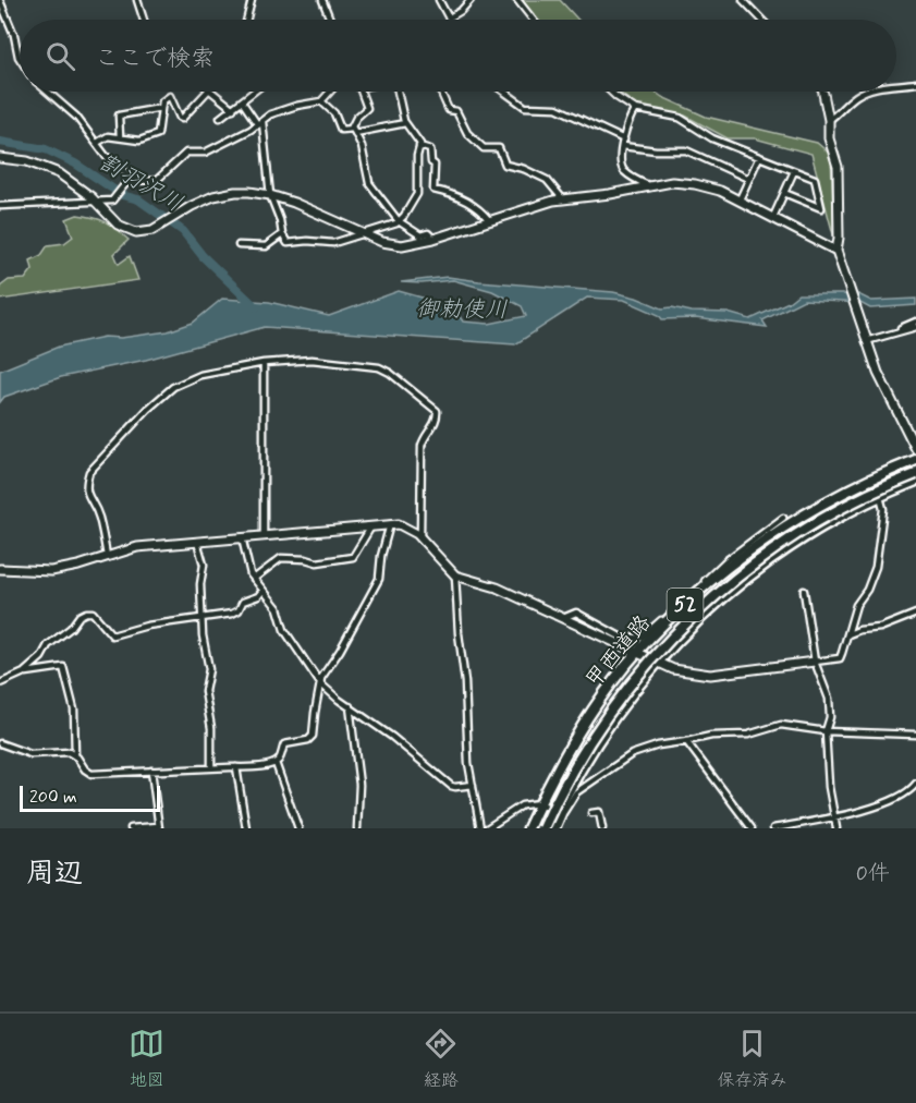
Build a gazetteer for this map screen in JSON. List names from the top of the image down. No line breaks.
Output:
{"streets":{"highway":["52","甲西道路"]},"water":["割羽沢川","御勅使川"],"scale_bar":"200 m","page":{"search":"ここで検索","scale":"200 m","heading":["周辺","0件"],"nav":["地図","経路","保存済み"]}}
